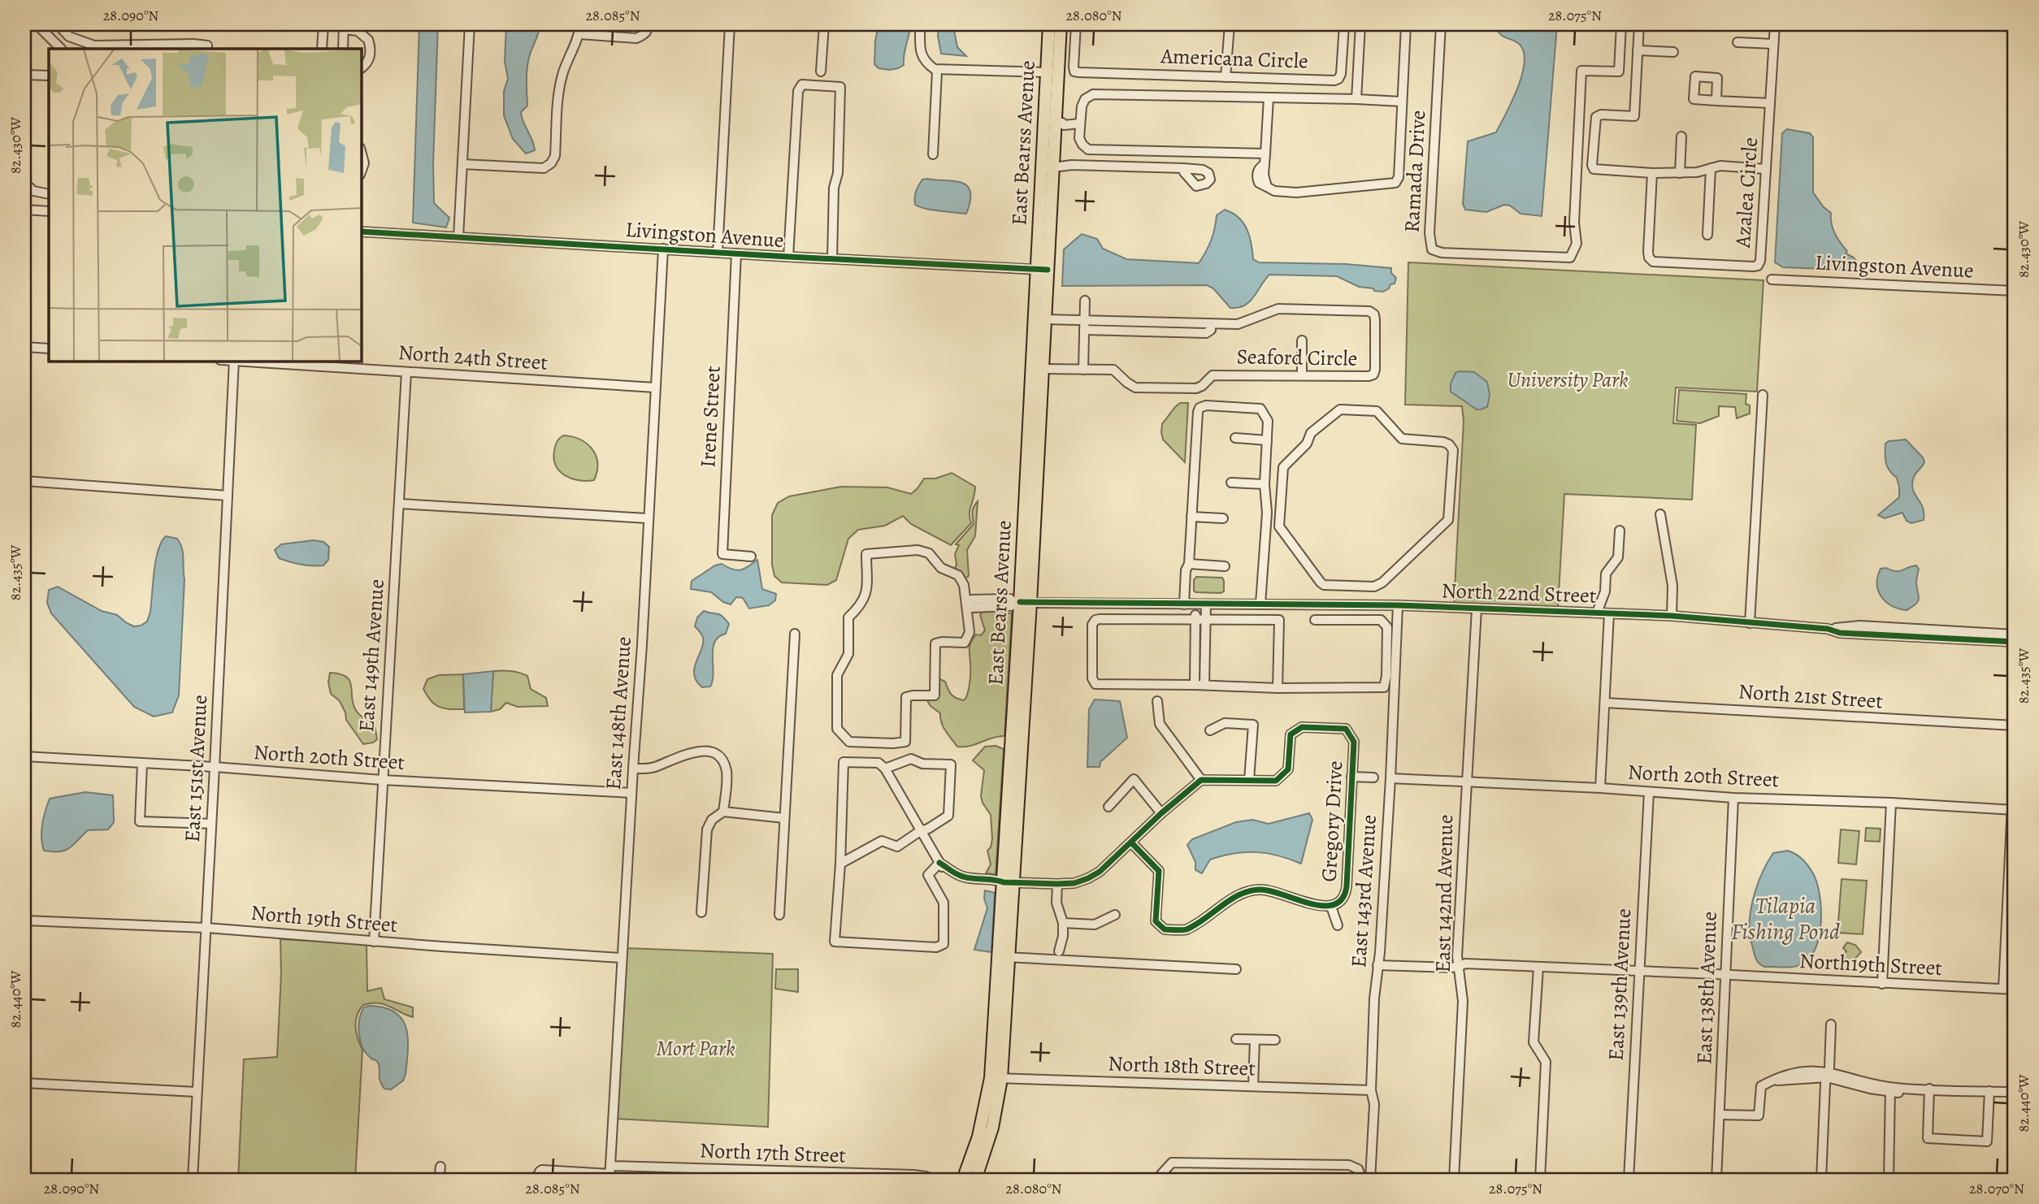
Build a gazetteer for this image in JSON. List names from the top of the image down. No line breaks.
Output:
{"streets":{"main road":["East Bearss Avenue"],"street":["Americana Circle","Ramada Drive","Azalea Circle","Livingston Avenue","North 24th Street","Seaford Circle","Irene Street","North 22nd Street","East 149th Avenue","North 21st Street","East 148th Avenue","North 20th Street","East 151st Avenue","Gregory Drive","East 143rd Avenue","East 142nd Avenue","North 19th Street","North19th Street","East 139th Avenue","East 138th Avenue","North 18th Street","North 17th Street"]},"crossings":[["East Bearss Avenue","Livingston Avenue"],["East Bearss Avenue","Seaford Circle"],["East Bearss Avenue","North 22nd Street"],["East Bearss Avenue","North 18th Street"],["Livingston Avenue","Irene Street"],["Livingston Avenue","East 148th Avenue"],["North 24th Street","East 149th Avenue"],["North 24th Street","East 148th Avenue"],["North 22nd Street","East 143rd Avenue"],["North 22nd Street","East 142nd Avenue"],["East 149th Avenue","North 20th Street"],["East 149th Avenue","North 19th Street"],["East 148th Avenue","North 20th Street"],["East 148th Avenue","North 19th Street"],["East 148th Avenue","North 17th Street"],["North 20th Street","East 151st Avenue"],["North 20th Street","East 143rd Avenue"],["North 20th Street","East 142nd Avenue"],["North 20th Street","East 139th Avenue"],["North 20th Street","East 138th Avenue"],["East 151st Avenue","North 19th Street"],["East 143rd Avenue","North 18th Street"],["North19th Street","East 138th Avenue"]],"water":["Tilapia Fishing Pond"],"parks":["University Park","Mort Park"],"coordinates":["28.090°N","28.085°N","28.080°N","28.075°N","82.430°W","82.435°W","82.440°W","28.070°N"]}
